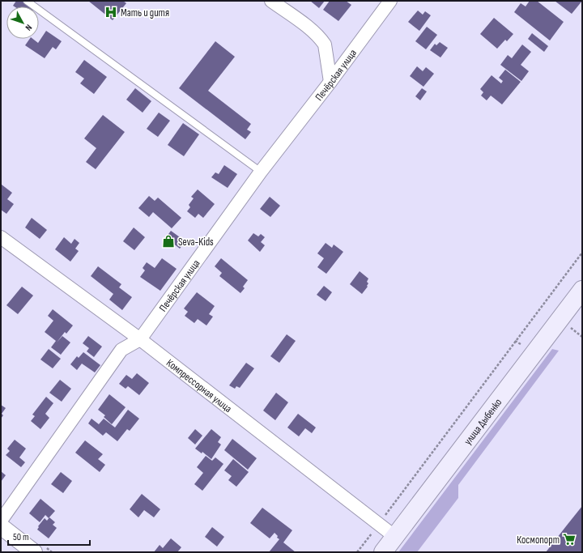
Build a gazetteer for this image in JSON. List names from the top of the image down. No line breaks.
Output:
{"streets":{"main road":["улица Дыбенко"],"street":["Печёрская улица","Компрессорная улица"]},"crossings":[["Печёрская улица","Компрессорная улица"],["Компрессорная улица","улица Дыбенко"]],"places":{"hospital":["Мать и дитя"],"shop":["Seva-Kids"],"supermarket":["Космопорт"]},"scale_bar":"50 m","north":"bottom right"}
